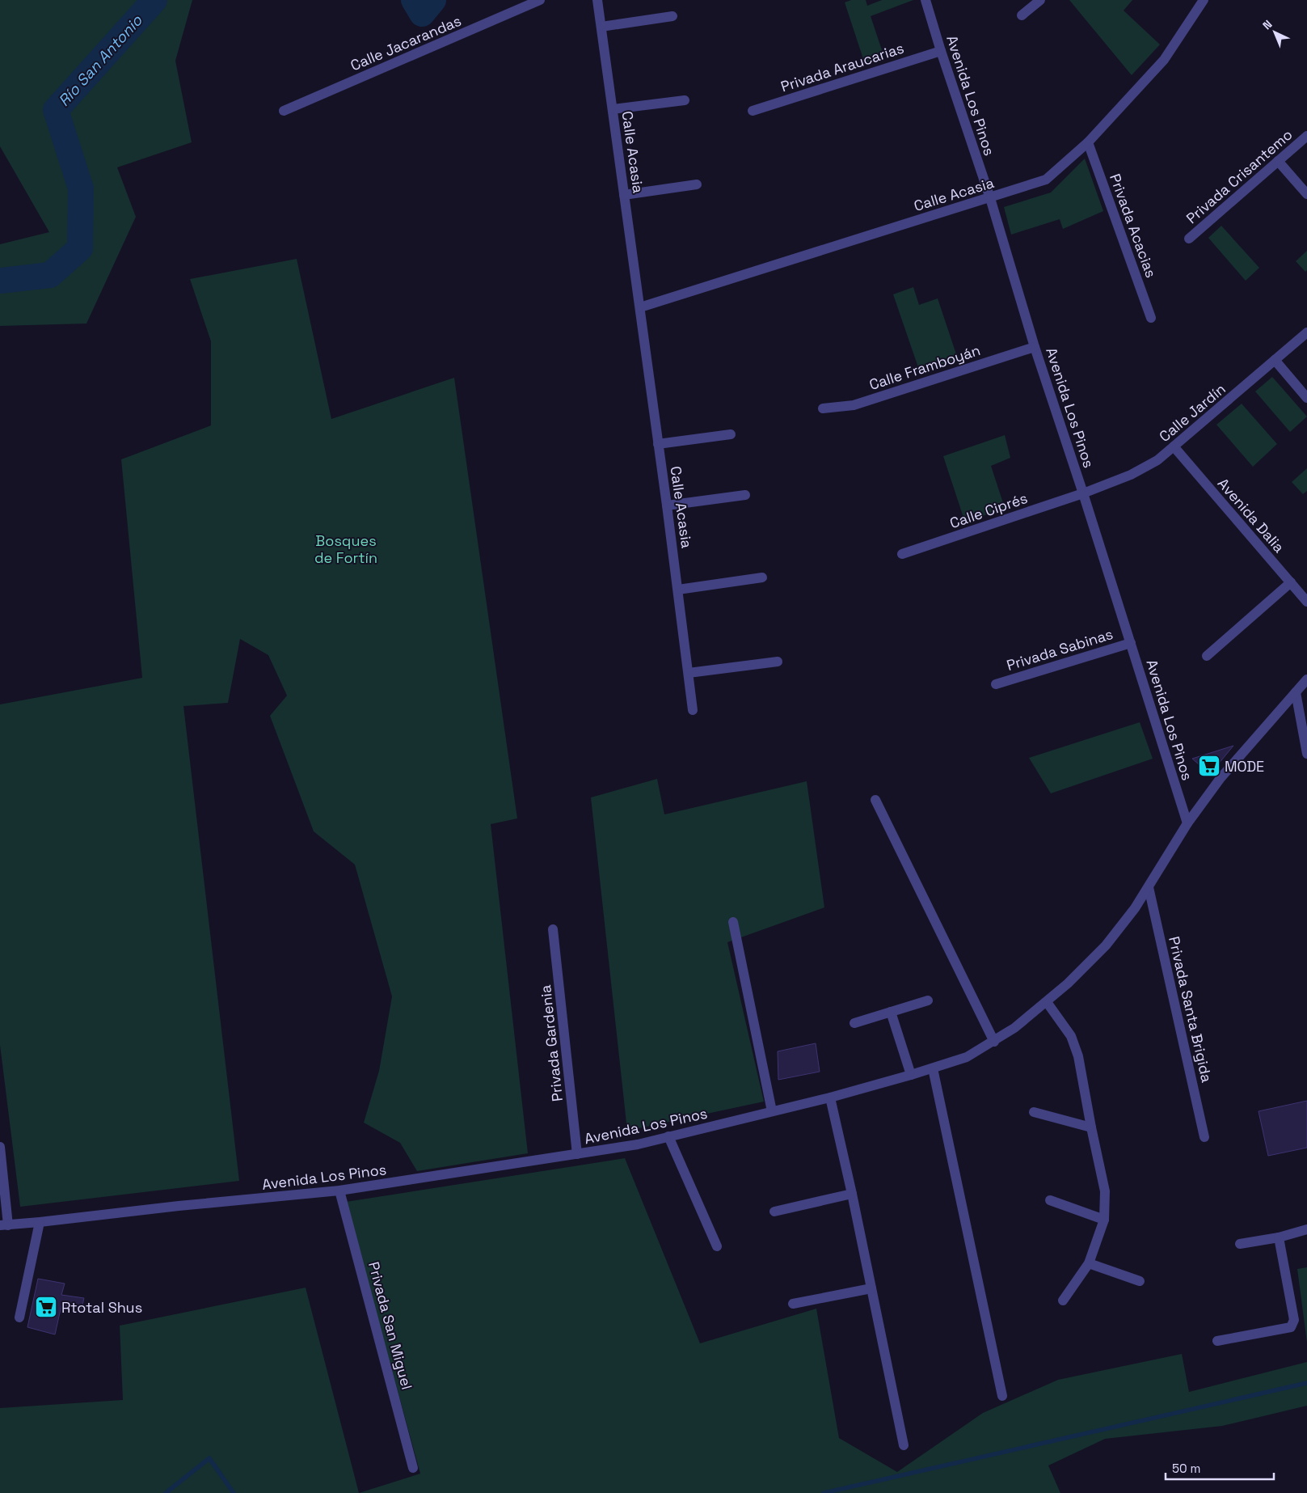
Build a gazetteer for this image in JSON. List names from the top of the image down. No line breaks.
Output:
{"streets":{"street":["Calle Jacarandas","Privada Araucarias","Avenida Los Pinos","Calle Acasia","Privada Crisantemo","Privada Acacias","Calle Framboyán","Calle Jardín","Calle Ciprés","Avenida Dalia","Privada Sabinas","Privada Santa Brigida","Privada Gardenia","Privada San Miguel"]},"crossings":[["Privada Araucarias","Avenida Los Pinos"],["Avenida Los Pinos","Calle Acasia"],["Avenida Los Pinos","Calle Framboyán"],["Avenida Los Pinos","Calle Jardín"],["Avenida Los Pinos","Calle Ciprés"],["Avenida Los Pinos","Privada Sabinas"],["Avenida Los Pinos","Privada Santa Brigida"],["Avenida Los Pinos","Privada Gardenia"],["Avenida Los Pinos","Privada San Miguel"],["Calle Acasia","Privada Acacias"],["Calle Jardín","Calle Ciprés"],["Calle Jardín","Avenida Dalia"]],"water":["Río San Antonio"],"parks":["Bosques de Fortín"],"places":{"supermarket":["MODE","Rtotal Shus"]},"scale_bar":"50 m","north":"top left"}
